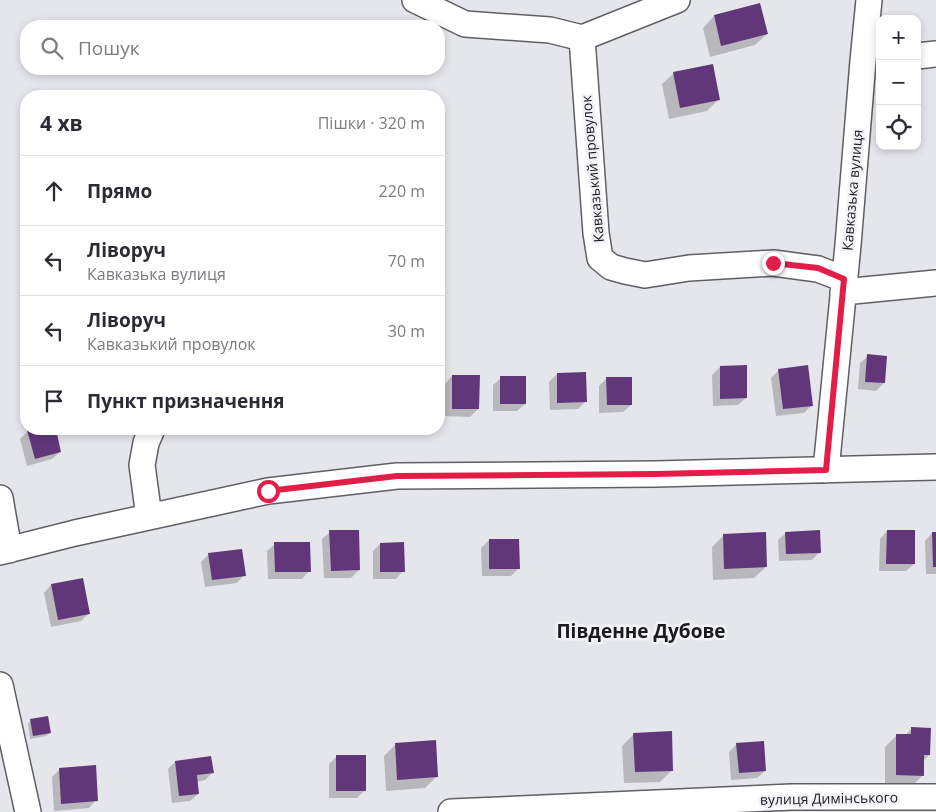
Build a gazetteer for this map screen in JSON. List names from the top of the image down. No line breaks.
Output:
{"streets":{"street":["Кавказький провулок","Кавказька вулиця","вулиця Димінського"]},"crossings":[["Кавказький провулок","Кавказька вулиця"]],"districts":["Південне Дубове"],"page":{"map_buttons":["+","−"],"search":"Пошук","heading":["4 хв","Пішки · 320 m"],"list":[["Прямо","220 m"],["Ліворуч","Кавказька вулиця","70 m"],["Ліворуч","Кавказький провулок","30 m"],"Пункт призначення"]}}
